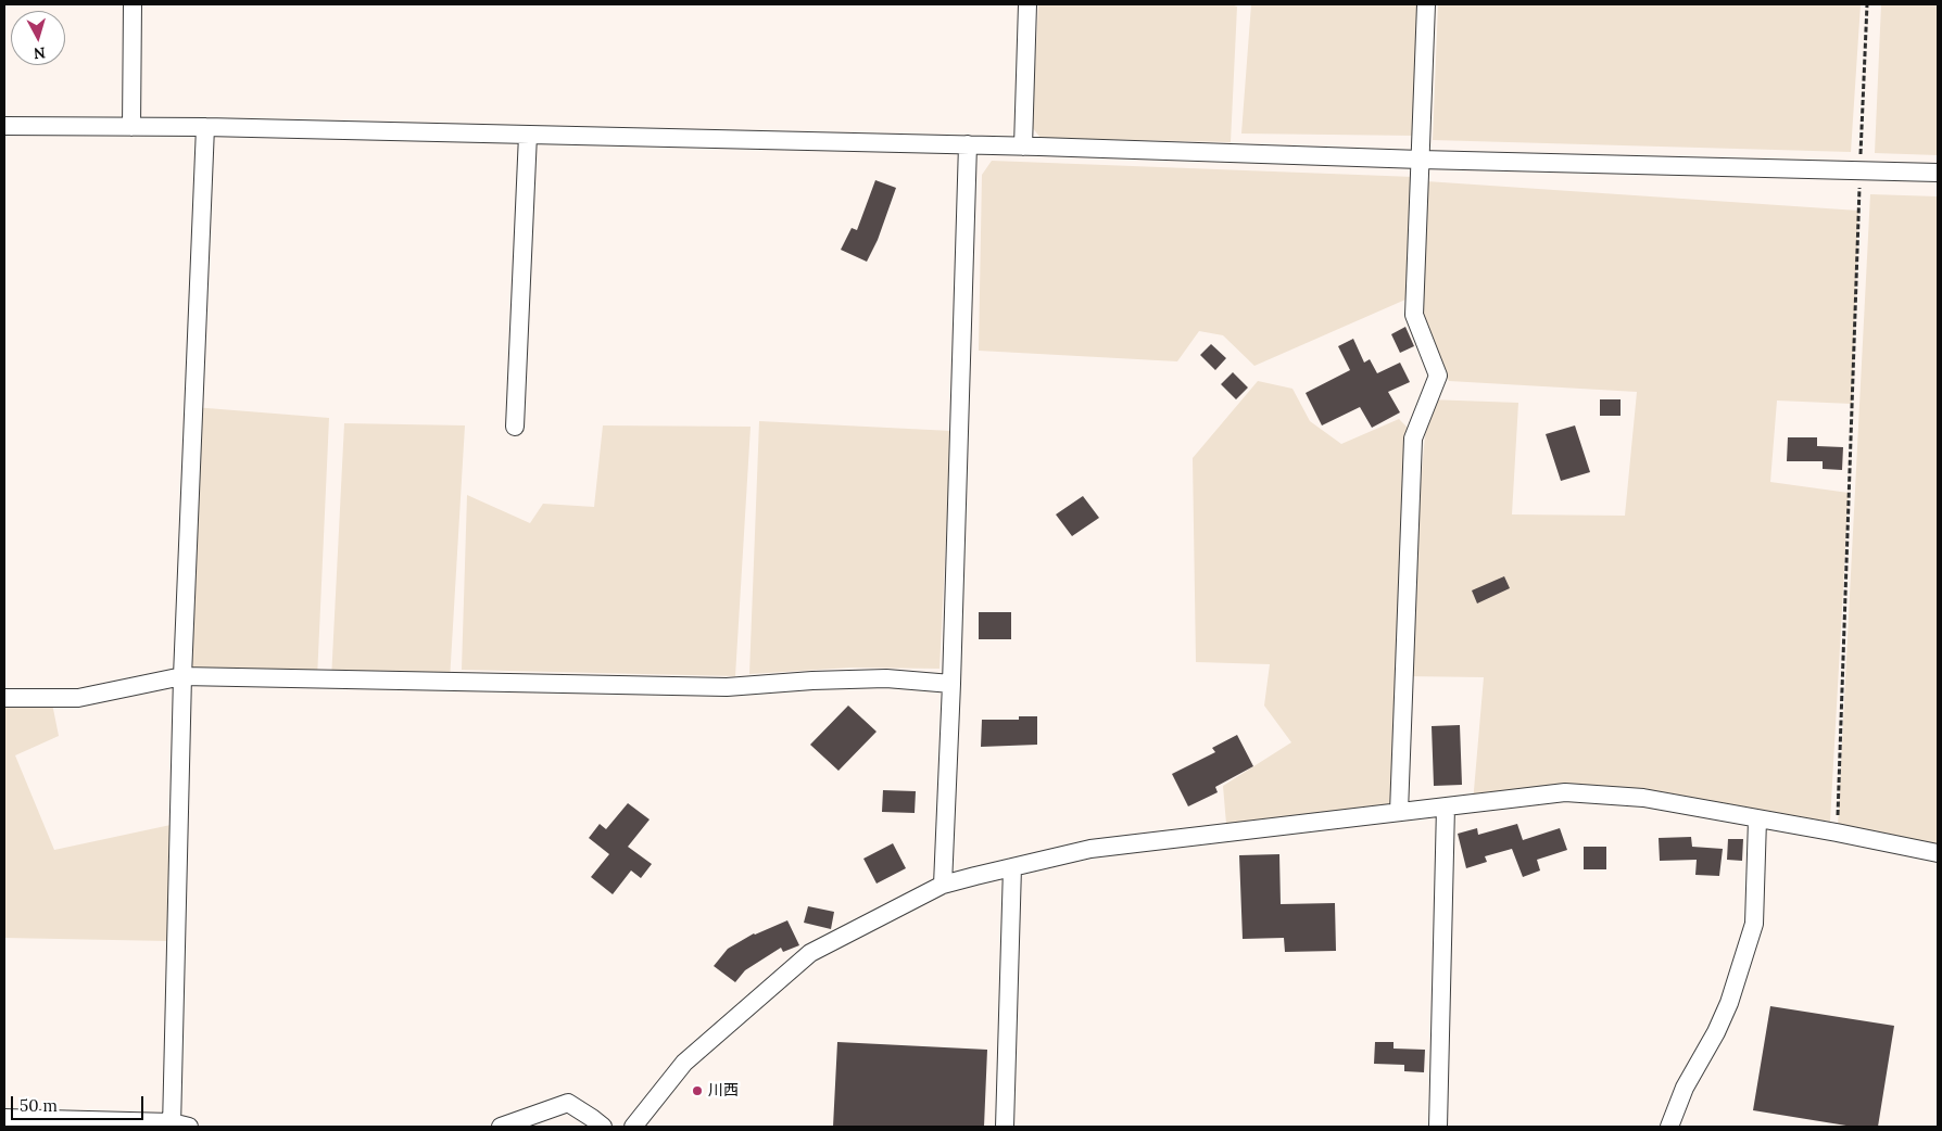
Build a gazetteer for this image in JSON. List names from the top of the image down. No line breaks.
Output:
{"places":["川西"],"scale_bar":"50 m","north":"bottom"}
